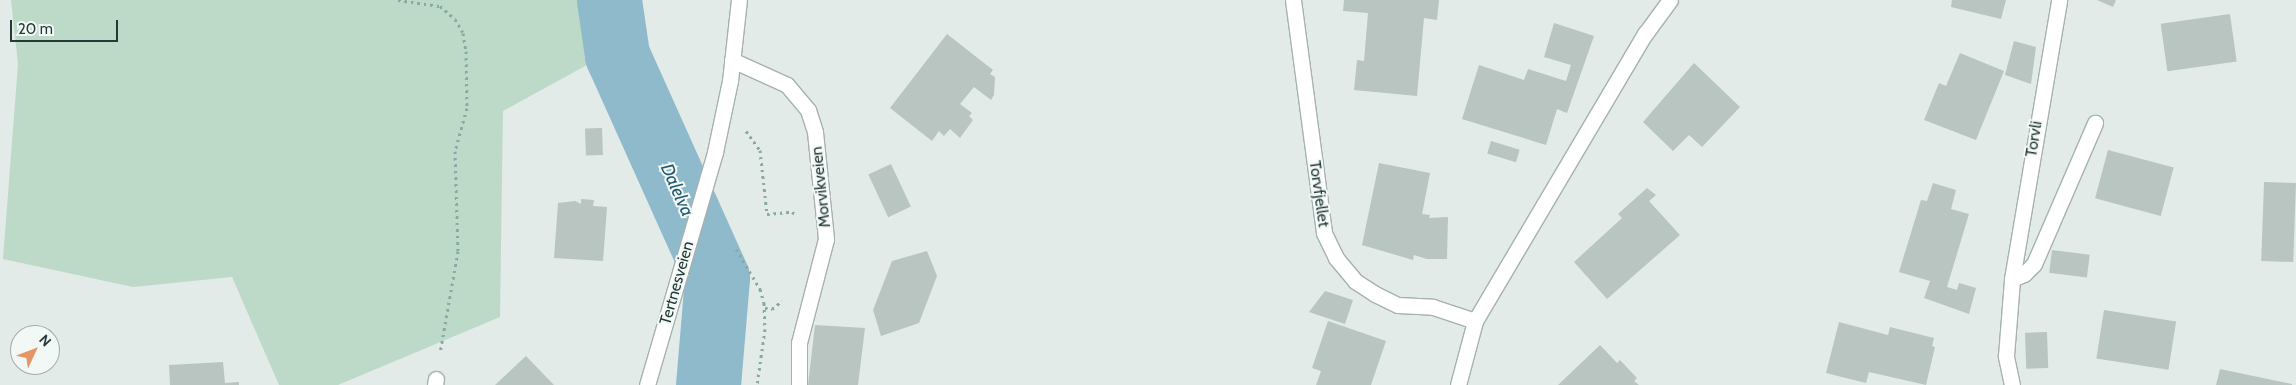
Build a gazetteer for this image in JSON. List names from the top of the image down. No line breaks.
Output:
{"streets":{"street":["Torvli","Morvikveien","Torvfjellet","Tertnesveien"]},"crossings":[["Morvikveien","Tertnesveien"]],"water":["Dalelva"],"scale_bar":"20 m","north":"top right"}
